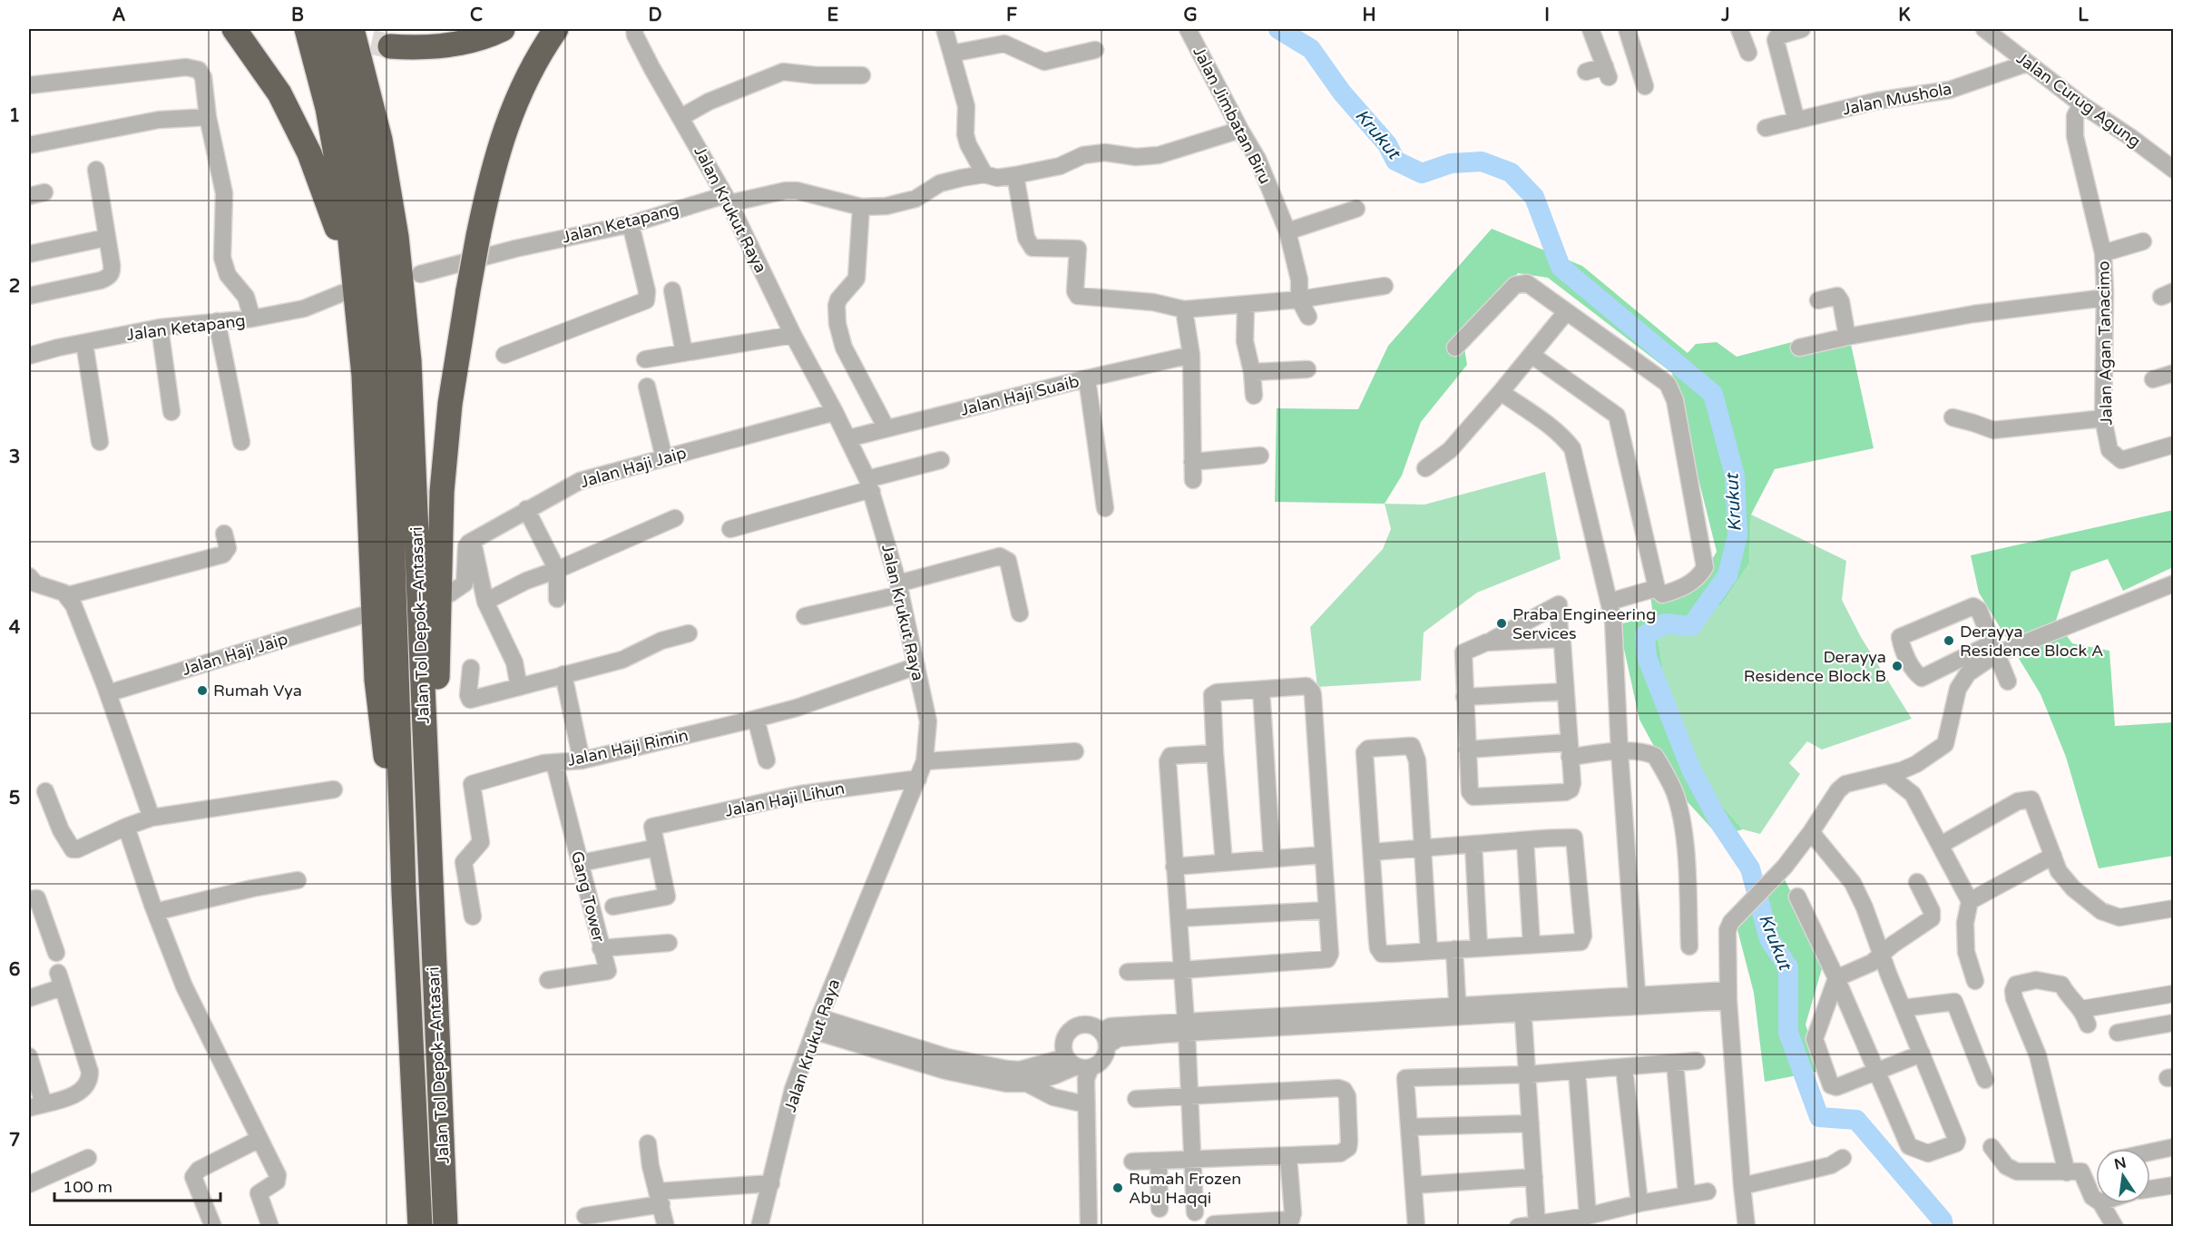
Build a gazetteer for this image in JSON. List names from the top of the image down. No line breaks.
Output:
{"streets":{"highway":["Jalan Tol Depok–Antasari"],"street":["Jalan Mushola","Jalan Curug Agung","Jalan Jimbatan Biru","Jalan Krukut Raya","Jalan Ketapang","Jalan Agan Tanacimo","Jalan Haji Suaib","Jalan Haji Jaip","Jalan Haji Rimin","Jalan Haji Lihun","Gang Tower"]},"crossings":[["Jalan Mushola","Jalan Curug Agung"],["Jalan Curug Agung","Jalan Agan Tanacimo"],["Jalan Jimbatan Biru","Jalan Ketapang"],["Jalan Krukut Raya","Jalan Ketapang"],["Jalan Krukut Raya","Jalan Haji Suaib"],["Jalan Krukut Raya","Jalan Haji Jaip"],["Jalan Krukut Raya","Jalan Haji Rimin"],["Jalan Krukut Raya","Jalan Haji Lihun"],["Jalan Haji Rimin","Gang Tower"]],"water":["Krukut"],"places":["Praba Engineering Services","Derayya Residence Block A","Derayya Residence Block B","Rumah Vya","Rumah Frozen Abu Haqqi"],"scale_bar":"100 m","north":"top","grid":{"columns":["A","B","C","D","E","F","G","H","I","J","K","L"],"rows":["1","2","3","4","5","6","7"]}}
